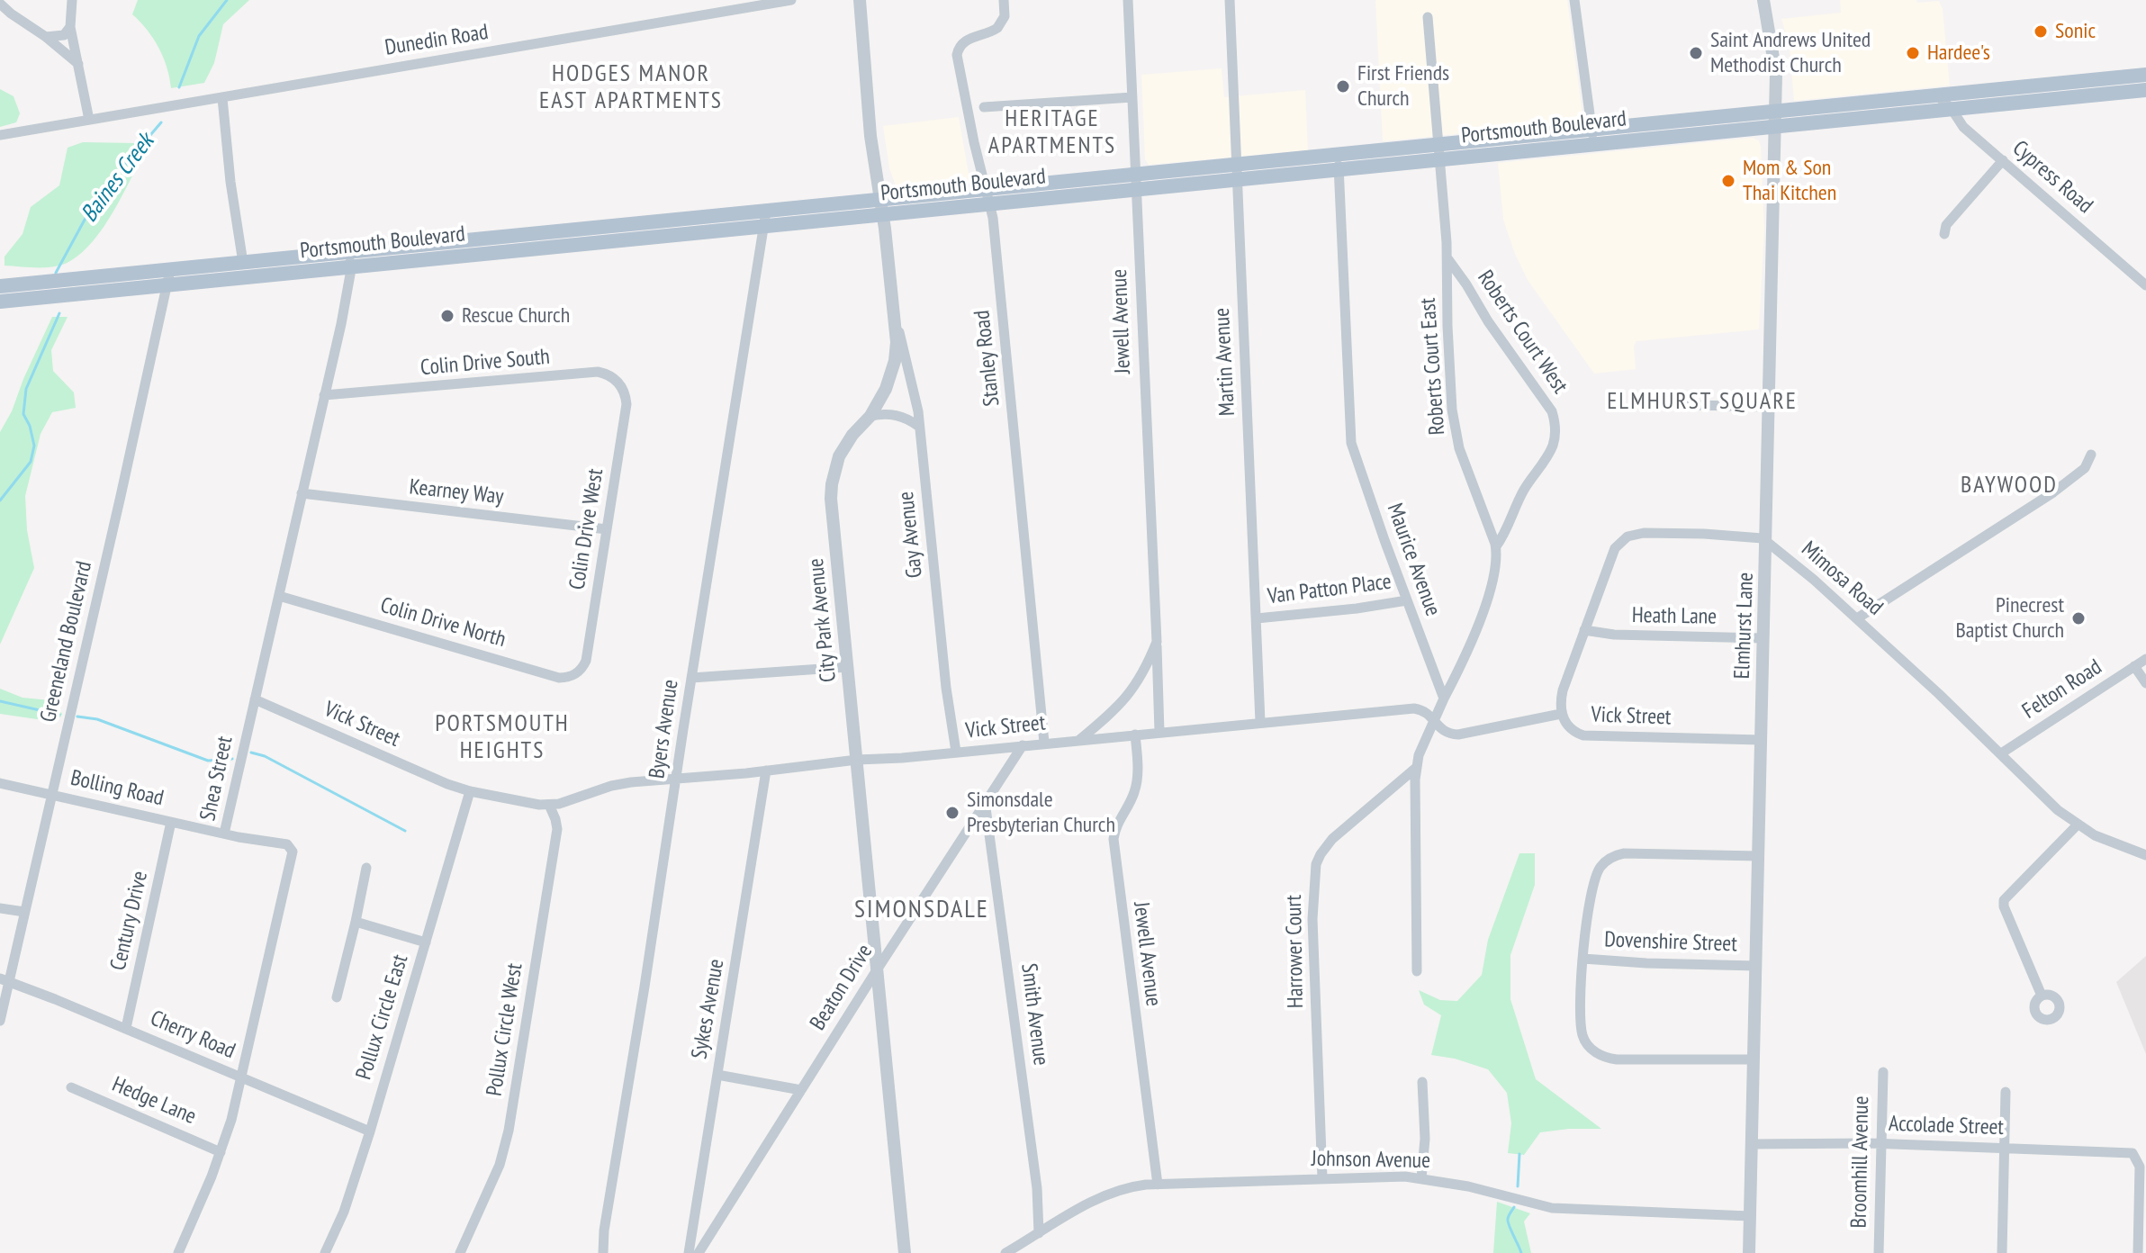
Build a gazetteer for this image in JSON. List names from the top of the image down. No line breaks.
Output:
{"streets":{"main road":["Portsmouth Boulevard"],"street":["Dunedin Road","Cypress Road","Jewell Avenue","Roberts Court West","Stanley Road","Martin Avenue","Colin Drive South","Roberts Court East","Kearney Way","Colin Drive West","Gay Avenue","Maurice Avenue","Mimosa Road","Van Patton Place","Heath Lane","City Park Avenue","Colin Drive North","Elmhurst Lane","Greeneland Boulevard","Felton Road","Vick Street","Byers Avenue","Shea Street","Bolling Road","Century Drive","Dovenshire Street","Harrower Court","Beaton Drive","Sykes Avenue","Smith Avenue","Pollux Circle East","Pollux Circle West","Cherry Road","Hedge Lane","Accolade Street","Johnson Avenue","Broomhill Avenue"]},"crossings":[["Portsmouth Boulevard","Cypress Road"],["Portsmouth Boulevard","Jewell Avenue"],["Portsmouth Boulevard","Stanley Road"],["Portsmouth Boulevard","Martin Avenue"],["Portsmouth Boulevard","Roberts Court East"],["Portsmouth Boulevard","Maurice Avenue"],["Portsmouth Boulevard","City Park Avenue"],["Portsmouth Boulevard","Elmhurst Lane"],["Portsmouth Boulevard","Greeneland Boulevard"],["Portsmouth Boulevard","Byers Avenue"],["Portsmouth Boulevard","Shea Street"],["Jewell Avenue","Vick Street"],["Jewell Avenue","Johnson Avenue"],["Roberts Court West","Roberts Court East"],["Stanley Road","Vick Street"],["Martin Avenue","Van Patton Place"],["Martin Avenue","Vick Street"],["Colin Drive South","Colin Drive West"],["Colin Drive South","Shea Street"],["Roberts Court East","Maurice Avenue"],["Kearney Way","Colin Drive West"],["Kearney Way","Shea Street"],["Colin Drive West","Colin Drive North"],["Gay Avenue","City Park Avenue"],["Gay Avenue","Vick Street"],["Maurice Avenue","Van Patton Place"],["Mimosa Road","Elmhurst Lane"],["Mimosa Road","Felton Road"],["Heath Lane","Elmhurst Lane"],["City Park Avenue","Vick Street"],["City Park Avenue","Beaton Drive"],["Colin Drive North","Shea Street"],["Elmhurst Lane","Vick Street"],["Elmhurst Lane","Dovenshire Street"],["Elmhurst Lane","Accolade Street"],["Elmhurst Lane","Johnson Avenue"],["Greeneland Boulevard","Bolling Road"],["Greeneland Boulevard","Cherry Road"],["Vick Street","Byers Avenue"],["Vick Street","Shea Street"],["Vick Street","Beaton Drive"],["Vick Street","Sykes Avenue"],["Vick Street","Pollux Circle East"],["Vick Street","Pollux Circle West"],["Shea Street","Bolling Road"],["Shea Street","Cherry Road"],["Shea Street","Hedge Lane"],["Bolling Road","Century Drive"],["Century Drive","Cherry Road"],["Harrower Court","Johnson Avenue"],["Beaton Drive","Smith Avenue"],["Smith Avenue","Johnson Avenue"],["Pollux Circle East","Cherry Road"],["Accolade Street","Broomhill Avenue"]],"districts":["HODGES MANOR EAST APARTMENTS","HERITAGE APARTMENTS","ELMHURST SQUARE","BAYWOOD","PORTSMOUTH HEIGHTS","SIMONSDALE"],"water":["Baines Creek"],"places":["Sonic","Saint Andrews United Methodist Church","Hardee's","First Friends Church","Mom & Son Thai Kitchen","Rescue Church","Pinecrest Baptist Church","Simonsdale Presbyterian Church"]}
